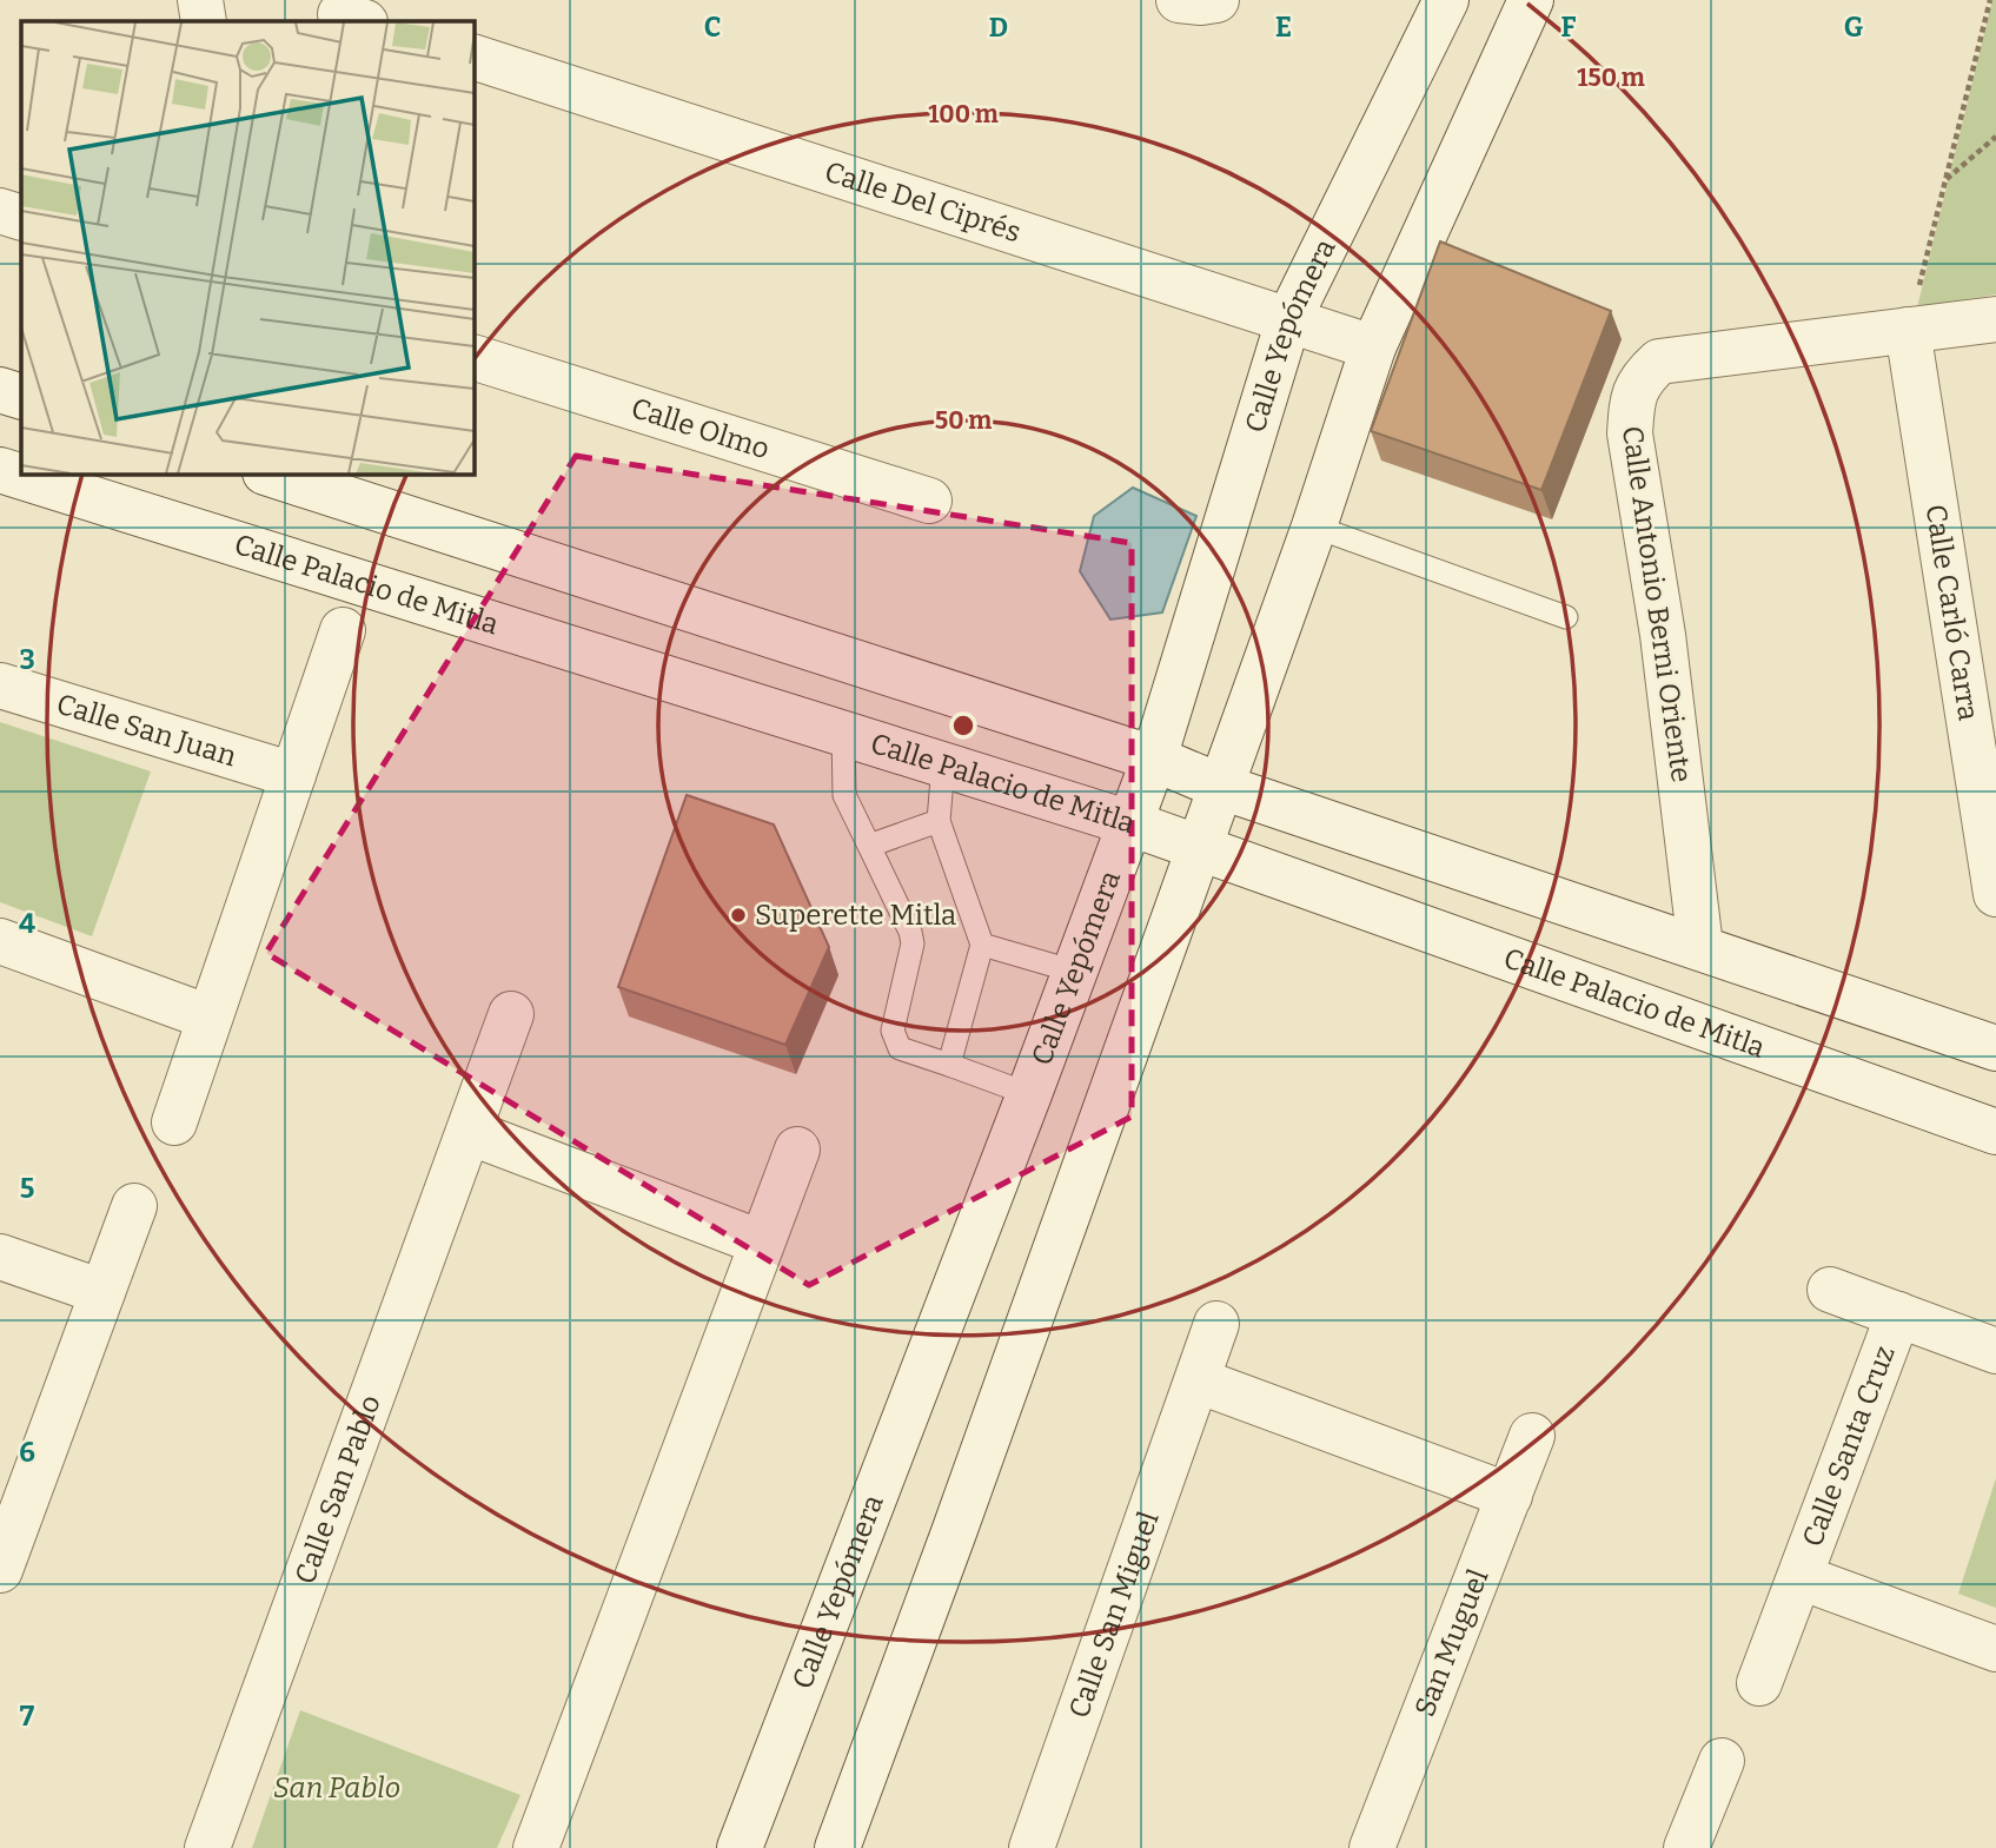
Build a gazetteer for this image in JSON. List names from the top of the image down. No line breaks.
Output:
{"streets":{"street":["Calle Del Ciprés","Calle Yepómera","Calle Olmo","Calle Palacio de Mitla","Calle Antonio Berni Oriente","Calle Carló Carra","Calle San Juan","Calle Santa Cruz","Calle San Pablo","Calle San Miguel","San Muguel"]},"crossings":[["Calle Del Ciprés","Calle Yepómera"],["Calle Yepómera","Calle Palacio de Mitla"],["Calle Antonio Berni Oriente","Calle Carló Carra"]],"parks":["San Pablo"],"places":["Superette Mitla"],"grid":{"columns":["C","D","E","F","G"],"rows":["3","4","5","6","7"]},"rings":["150 m","100 m","50 m"]}
